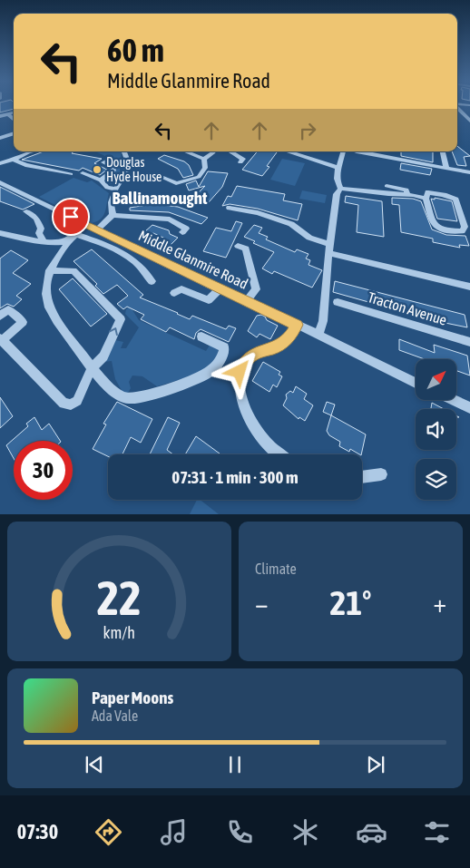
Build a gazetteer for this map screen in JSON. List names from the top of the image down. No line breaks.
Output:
{"streets":{"street":["Middle Glanmire Road","Tracton Avenue"]},"districts":["Ballinamought"],"places":["Douglas Hyde House"],"north":"top right","page":{"turn":["60 m","Middle Glanmire Road"],"limit":"30","trip":"07:31 · 1 min · 300 m","tile":"Climate","heat":["−","21°","+"],"song":["Paper Moons","Ada Vale"],"tabs":"07:30","gauge":["22","km/h"]}}
